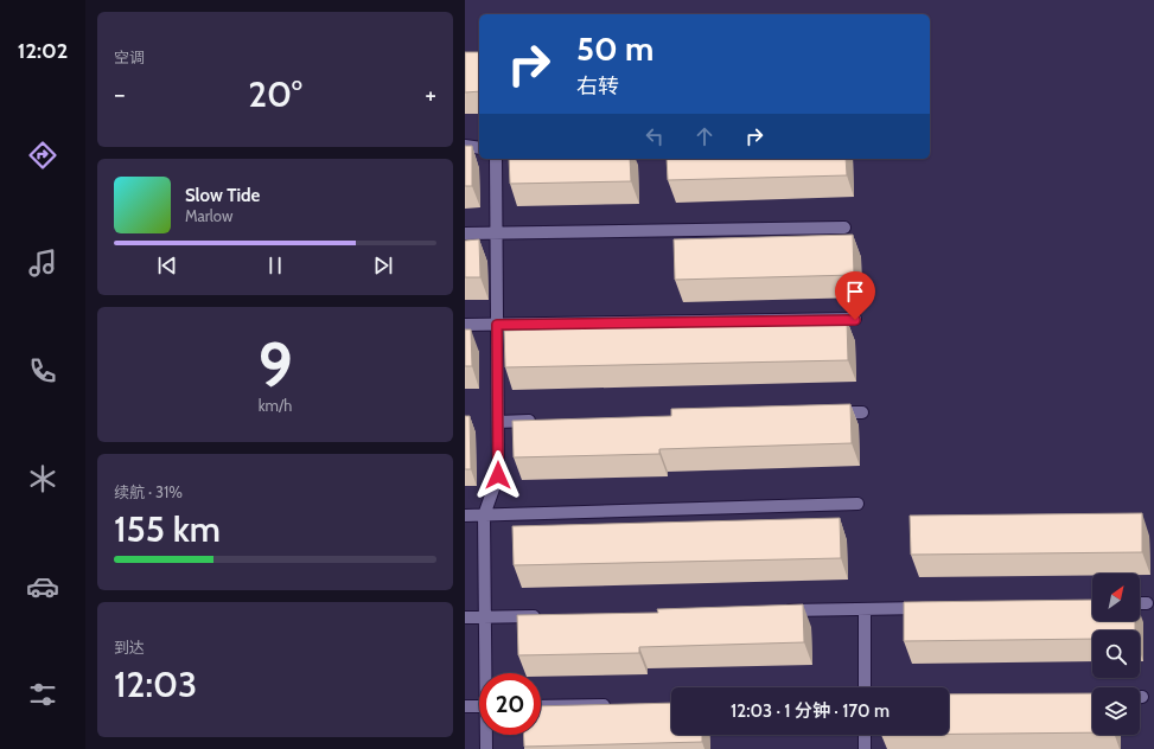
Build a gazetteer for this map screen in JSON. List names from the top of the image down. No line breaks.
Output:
{"north":"top right","page":{"tabs":"12:02","tile":["空调",["9","km/h"],["续航 · 31%","155 km"],["到达","12:03"]],"turn":["50 m","右转"],"heat":["−","20°","+"],"song":["Slow Tide","Marlow"],"limit":"20","trip":"12:03 · 1 分钟 · 170 m"}}
